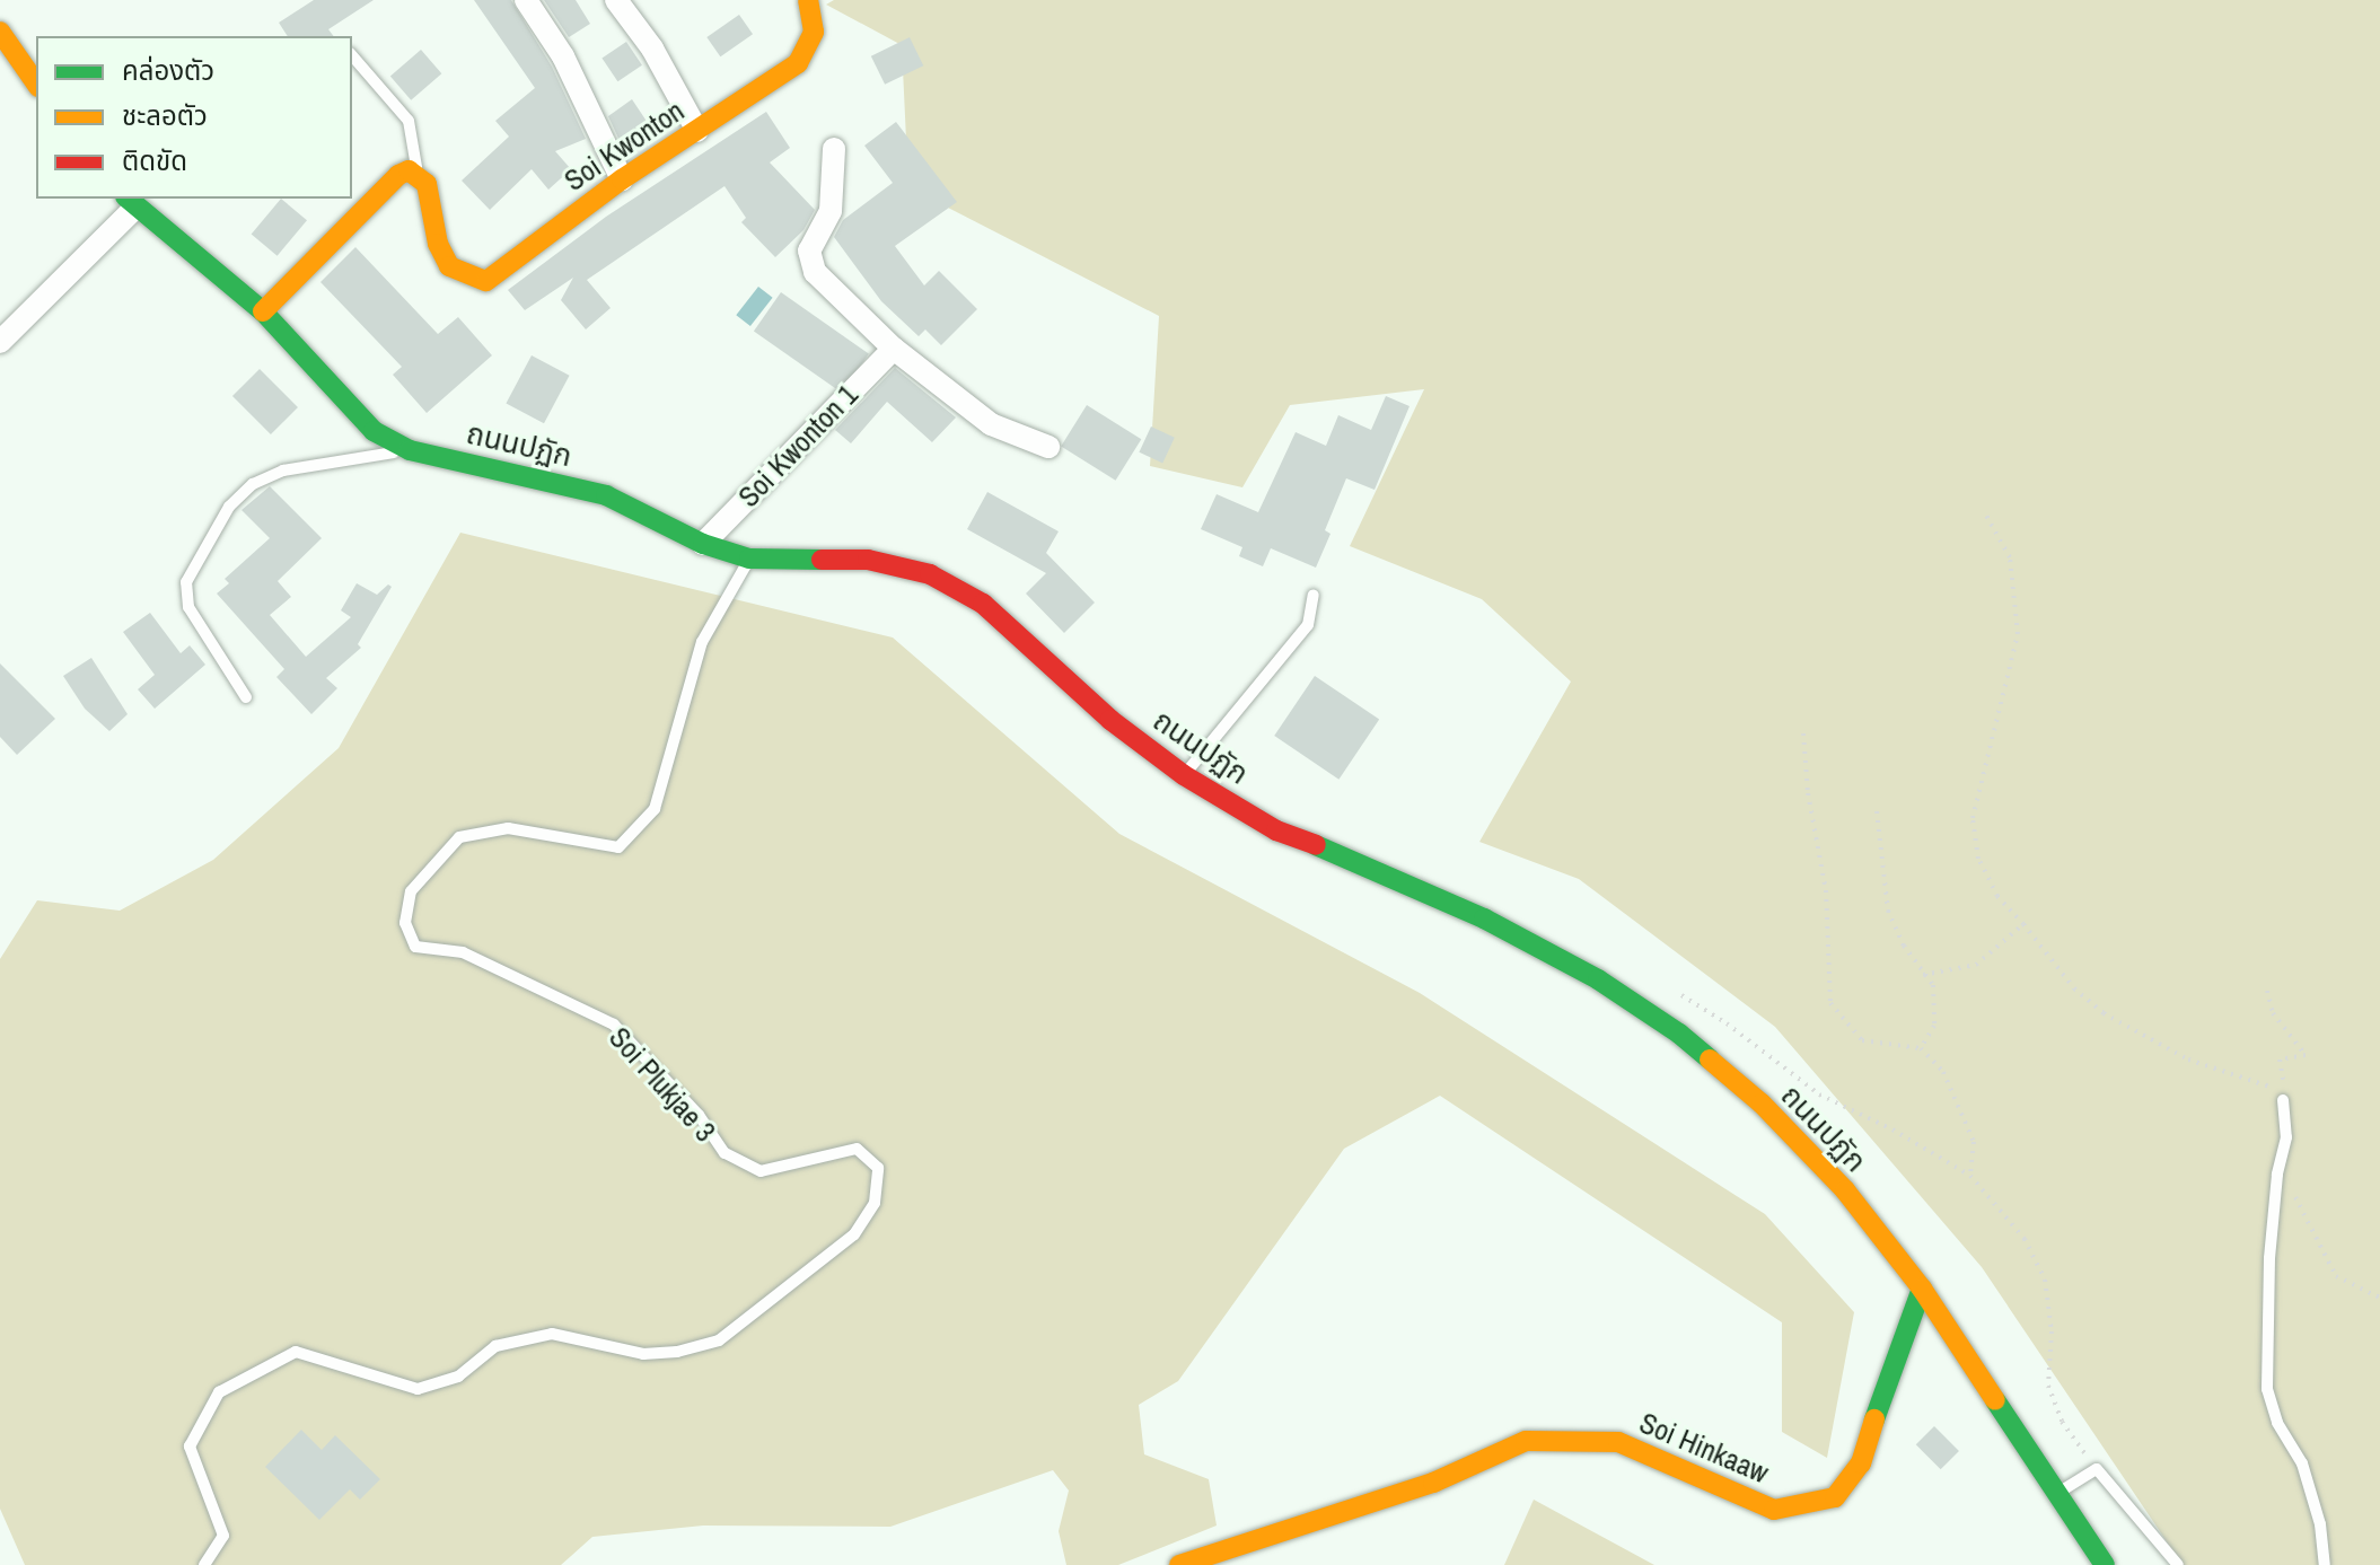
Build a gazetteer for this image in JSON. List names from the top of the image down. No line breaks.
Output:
{"streets":{"main road":["Soi Kwonton","ถนนปฏัก","Soi Hinkaaw"],"street":["Soi Kwonton 1"],"lane":["Soi Plukjae 3"]},"crossings":[["ถนนปฏัก","Soi Kwonton 1"],["ถนนปฏัก","Soi Plukjae 3"],["ถนนปฏัก","Soi Hinkaaw"]],"legend":["คล่องตัว","ชะลอตัว","ติดขัด"]}
